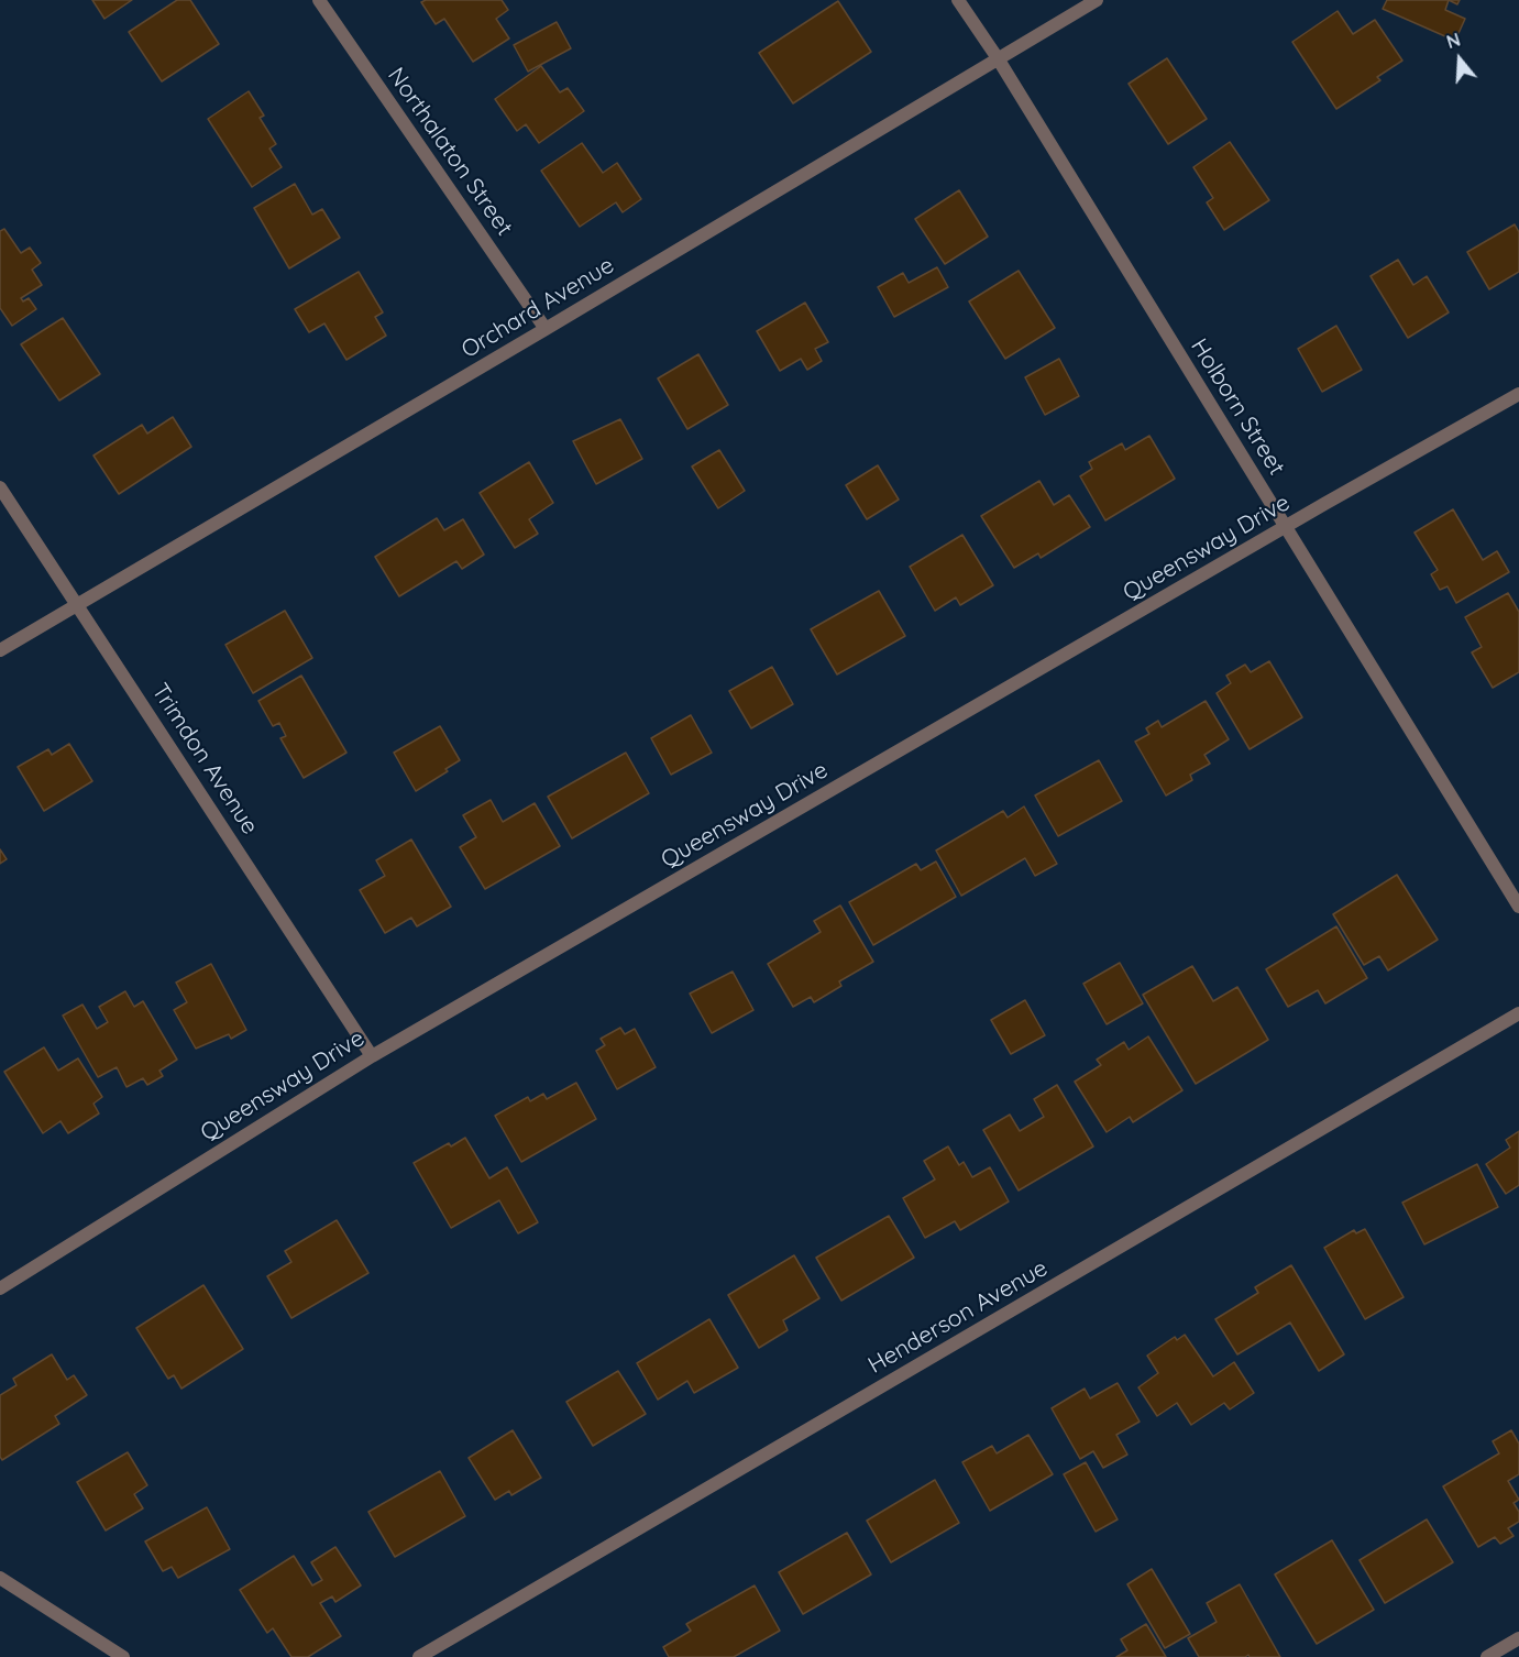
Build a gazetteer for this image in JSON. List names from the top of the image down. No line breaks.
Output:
{"streets":{"street":["Northalaton Street","Orchard Avenue","Holborn Street","Queensway Drive","Trimdon Avenue","Henderson Avenue"]},"crossings":[["Northalaton Street","Orchard Avenue"],["Orchard Avenue","Holborn Street"],["Orchard Avenue","Trimdon Avenue"],["Holborn Street","Queensway Drive"],["Queensway Drive","Trimdon Avenue"]],"north":"top"}
